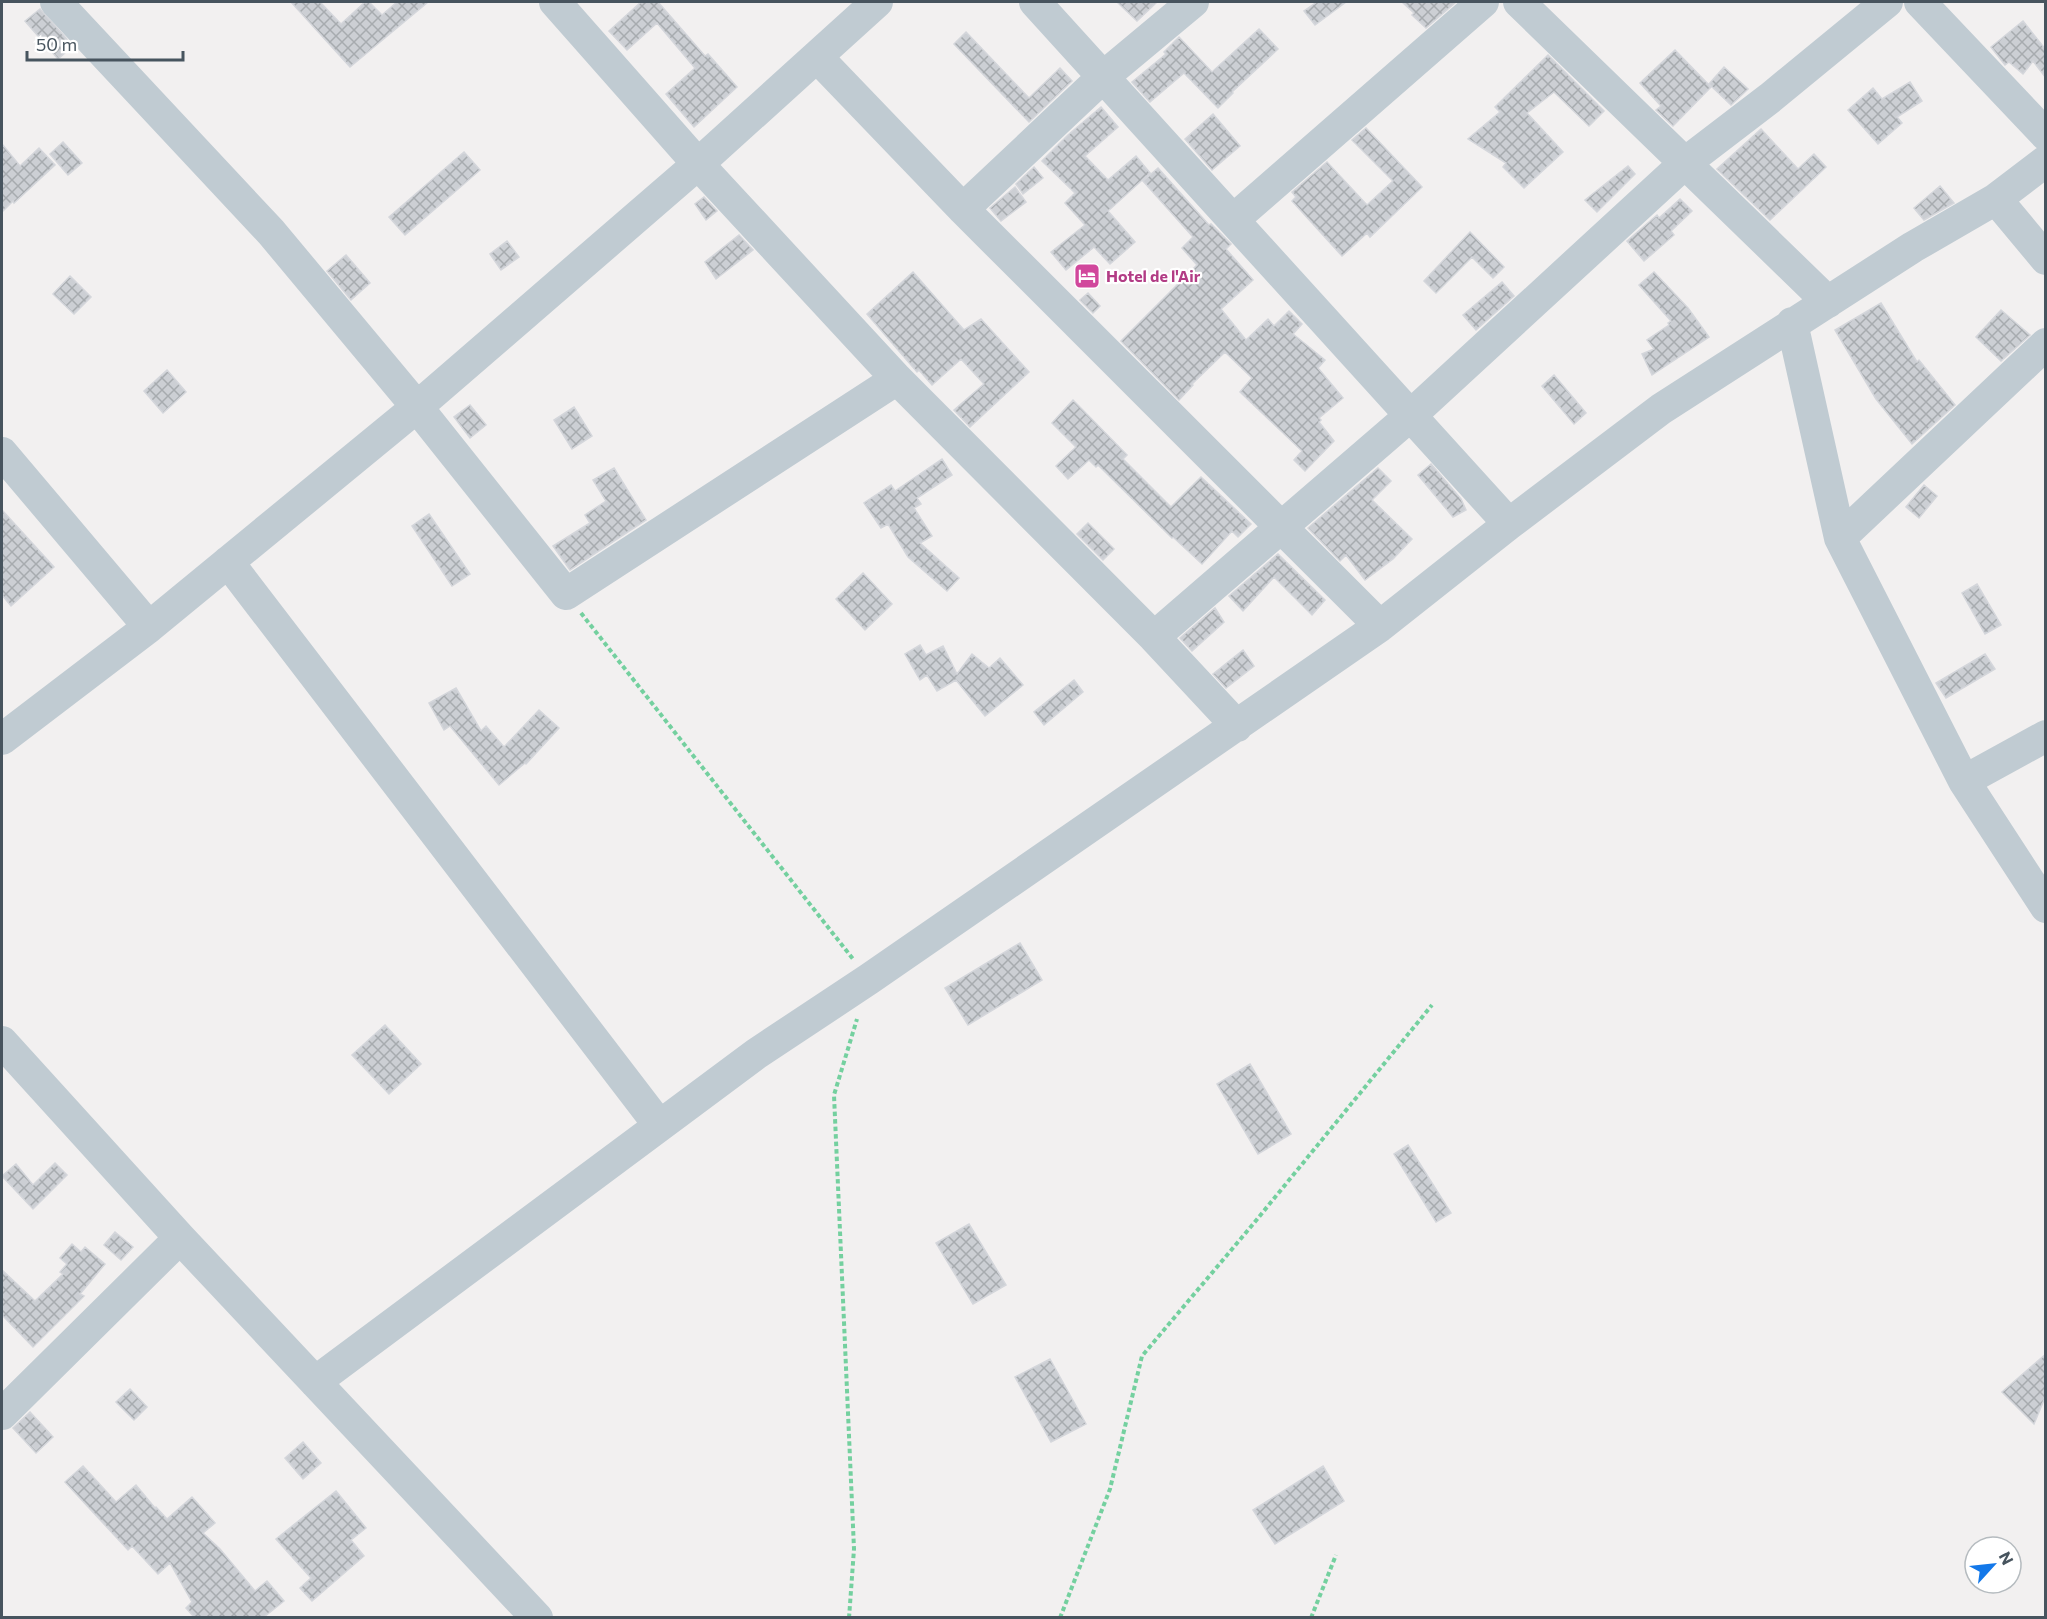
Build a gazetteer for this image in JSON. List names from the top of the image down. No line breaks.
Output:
{"places":{"hotel":["Hotel de l'Air"]},"scale_bar":"50 m","north":"top right"}
